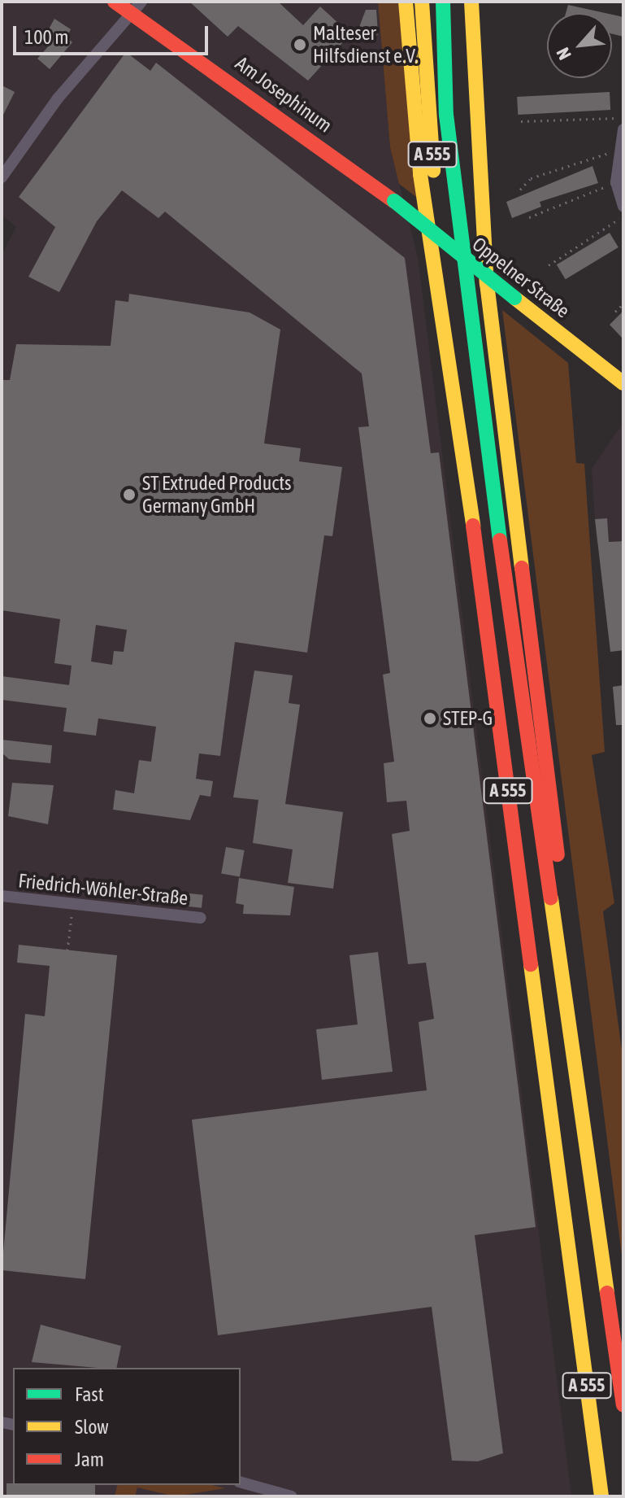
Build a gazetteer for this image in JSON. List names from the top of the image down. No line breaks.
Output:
{"streets":{"main road":["Am Josephinum","A 555","Oppelner Straße"],"street":["Friedrich-Wöhler-Straße"]},"crossings":[["Am Josephinum","Oppelner Straße"]],"places":["Malteser Hilfsdienst e.V.","ST Extruded Products Germany GmbH","STEP-G"],"legend":["Fast","Slow","Jam"],"scale_bar":"100 m","north":"bottom left"}
